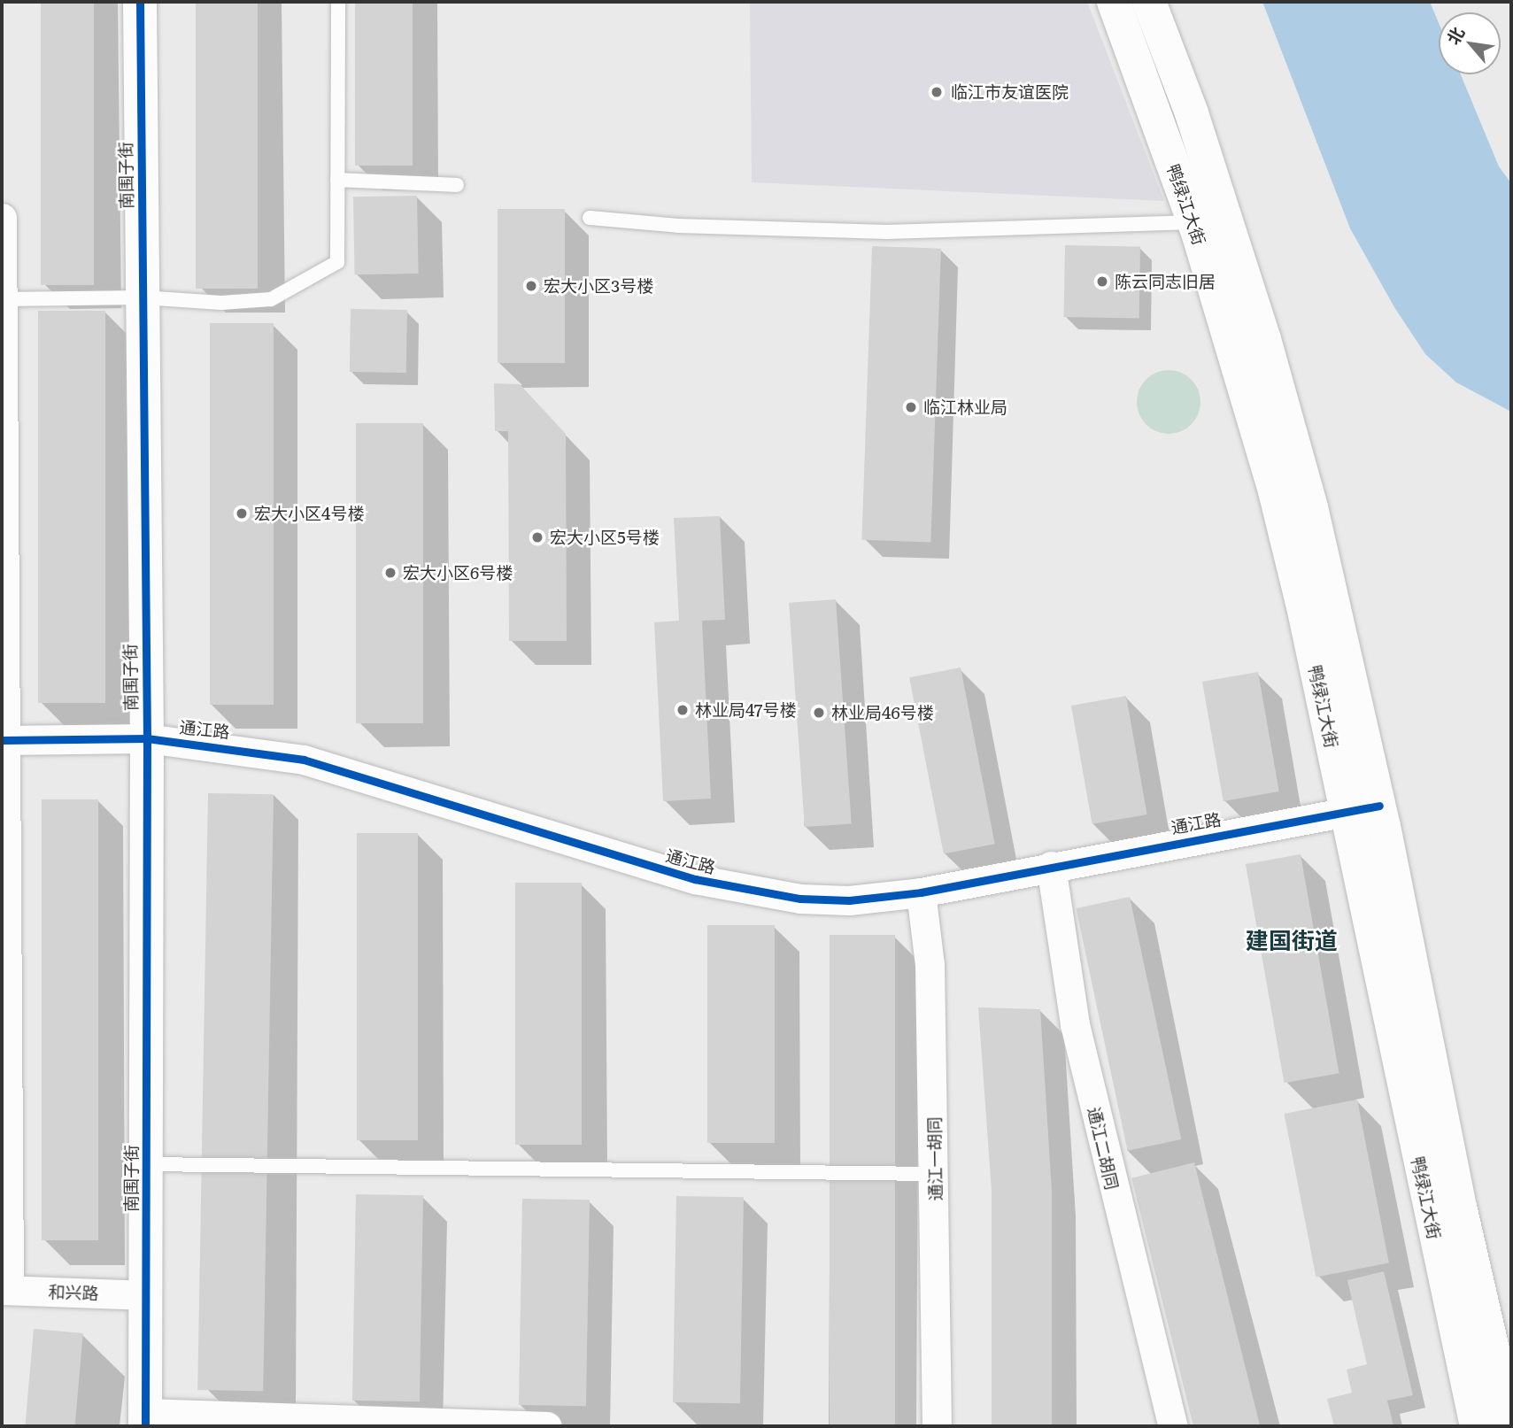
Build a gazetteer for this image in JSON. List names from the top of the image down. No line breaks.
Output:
{"streets":{"main road":["南围子街","鸭绿江大街"],"street":["通江路","通江二胡同","通江一胡同","和兴路"]},"crossings":[["南围子街","通江路"],["南围子街","和兴路"],["鸭绿江大街","通江路"],["通江路","通江二胡同"],["通江路","通江一胡同"]],"districts":["建国街道"],"places":["临江市友谊医院","陈云同志旧居","宏大小区3号楼","临江林业局","宏大小区4号楼","宏大小区5号楼","宏大小区6号楼","林业局47号楼","林业局46号楼"],"north":"top left"}
